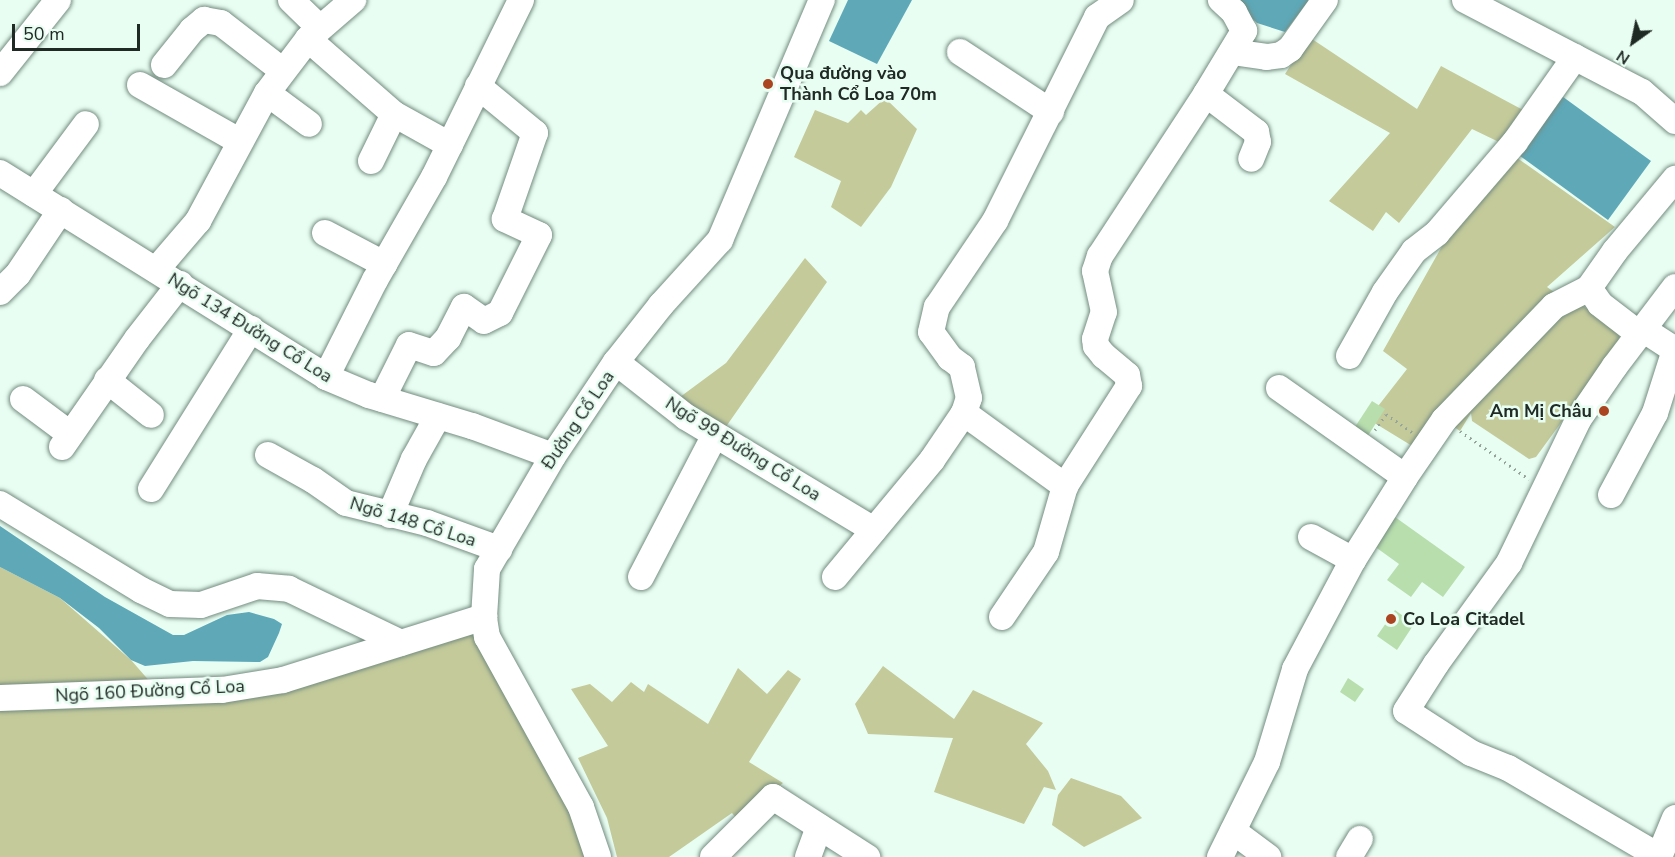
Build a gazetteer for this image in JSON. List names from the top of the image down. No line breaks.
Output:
{"streets":{"street":["Ngõ 134 Đường Cổ Loa","Đường Cổ Loa","Ngõ 99 Đường Cổ Loa","Ngõ 148 Cổ Loa","Ngõ 160 Đường Cổ Loa"]},"crossings":[["Ngõ 134 Đường Cổ Loa","Đường Cổ Loa"],["Đường Cổ Loa","Ngõ 99 Đường Cổ Loa"],["Đường Cổ Loa","Ngõ 148 Cổ Loa"],["Đường Cổ Loa","Ngõ 160 Đường Cổ Loa"]],"places":["Qua đường vào Thành Cổ Loa 70m","Am Mị Châu","Co Loa Citadel"],"scale_bar":"50 m","north":"bottom left"}
